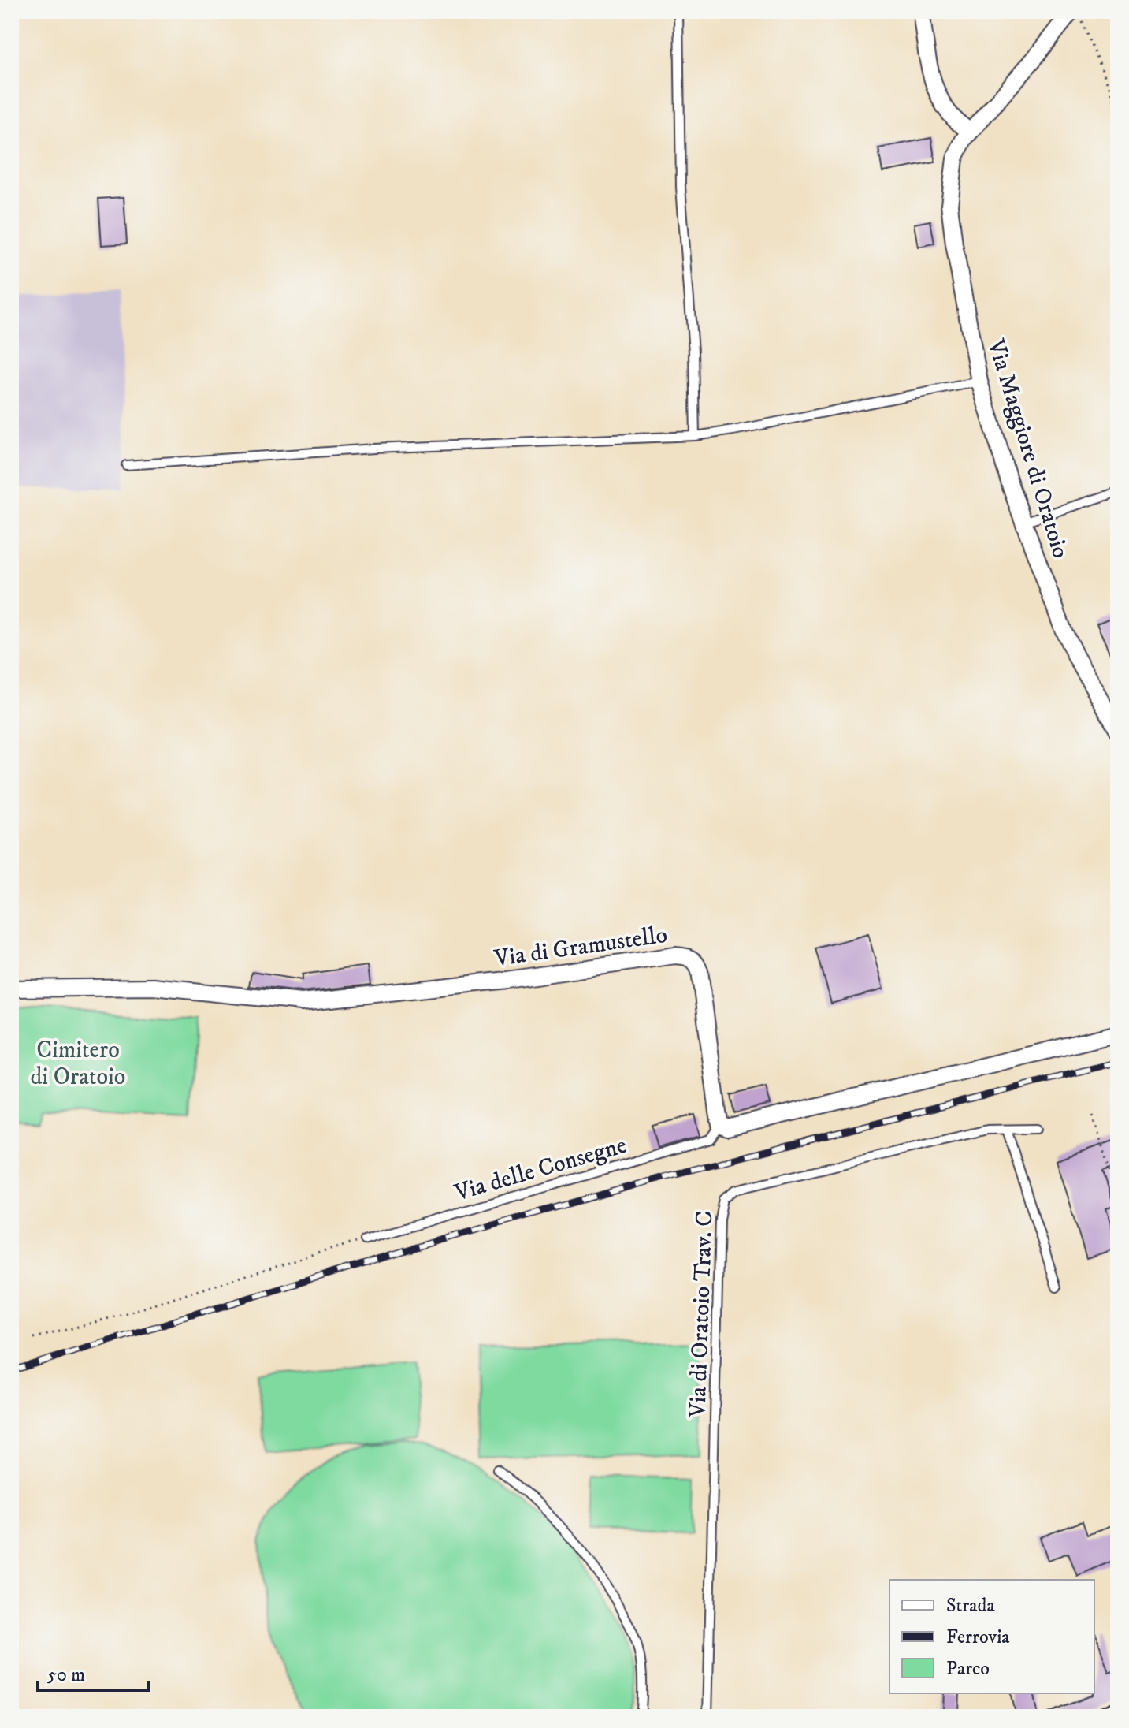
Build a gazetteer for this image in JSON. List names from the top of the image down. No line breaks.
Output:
{"streets":{"street":["Via Maggiore di Oratoio","Via di Gramustello"],"lane":["Via delle Consegne","Via di Oratoio Trav. C"]},"crossings":[["Via di Gramustello","Via delle Consegne"]],"parks":["Cimitero di Oratoio"],"legend":["Strada","Ferrovia","Parco"],"scale_bar":"50 m"}
